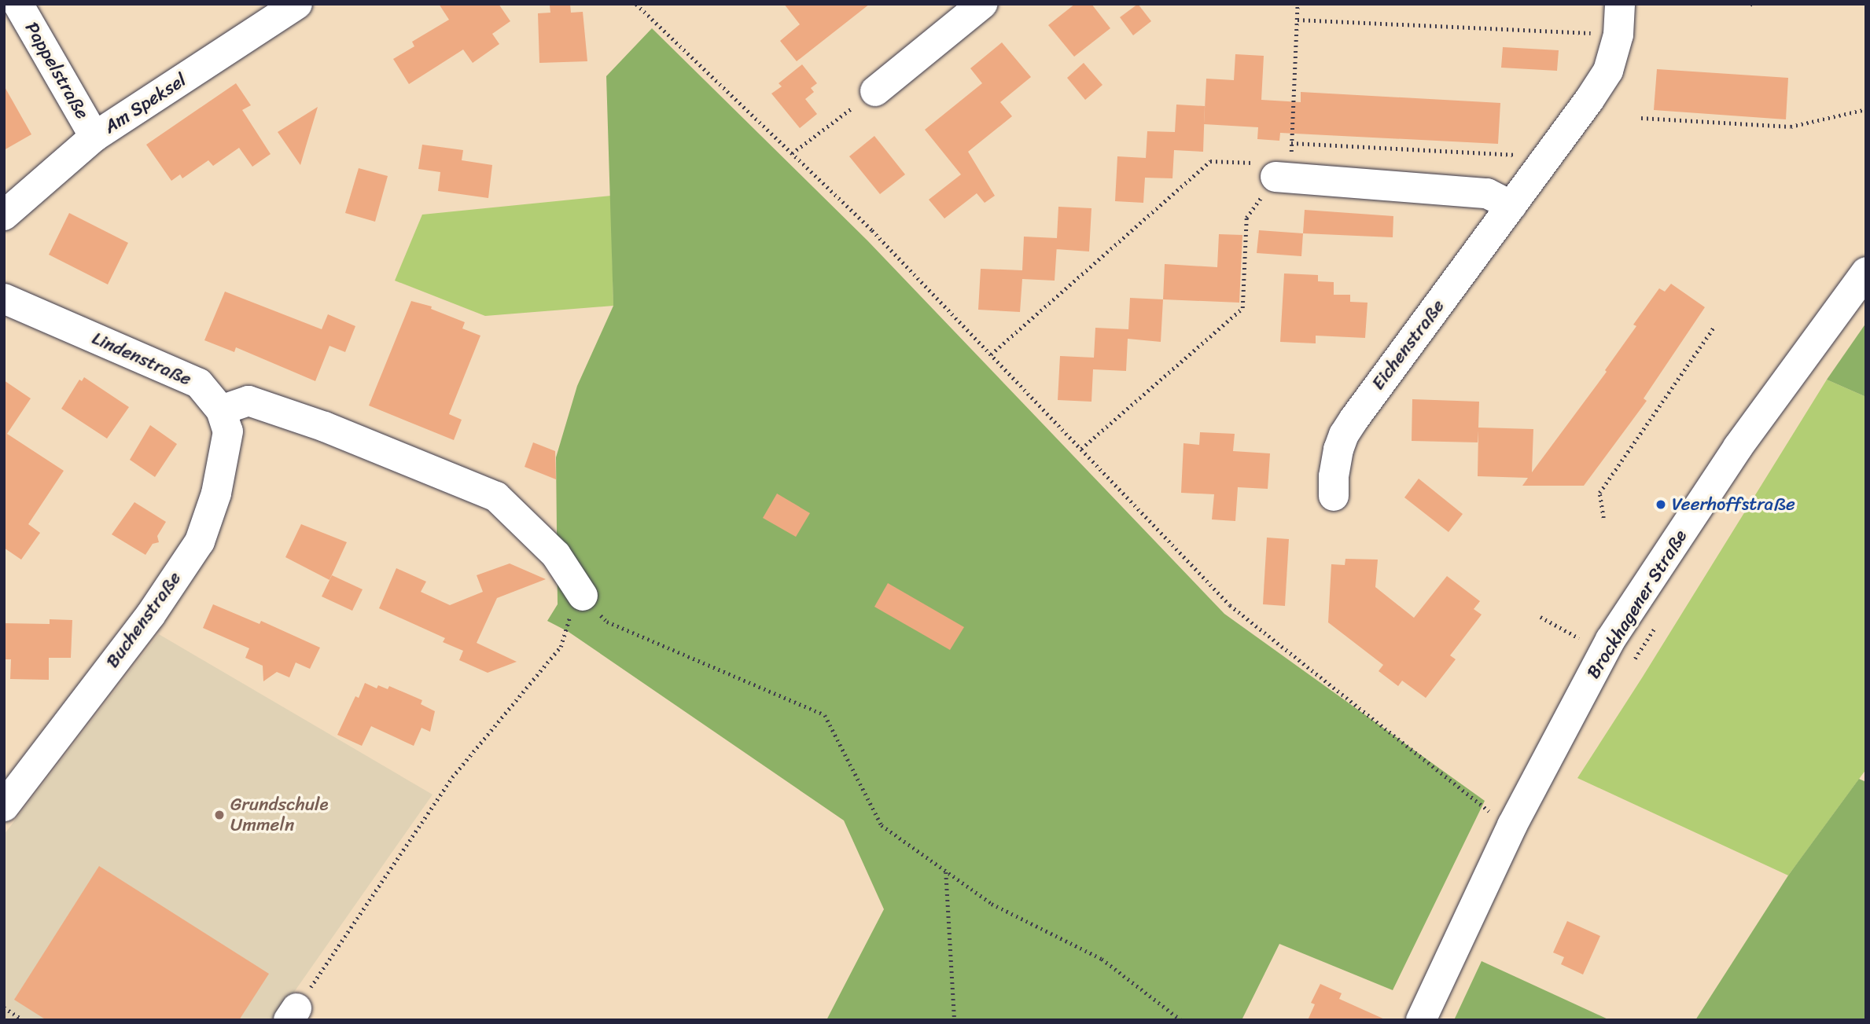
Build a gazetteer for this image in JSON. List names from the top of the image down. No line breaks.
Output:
{"streets":{"street":["Pappelstraße","Am Speksel","Eichenstraße","Lindenstraße","Brockhagener Straße","Buchenstraße"]},"crossings":[["Pappelstraße","Am Speksel"],["Lindenstraße","Buchenstraße"]],"places":["Veerhoffstraße","Grundschule Ummeln"]}
